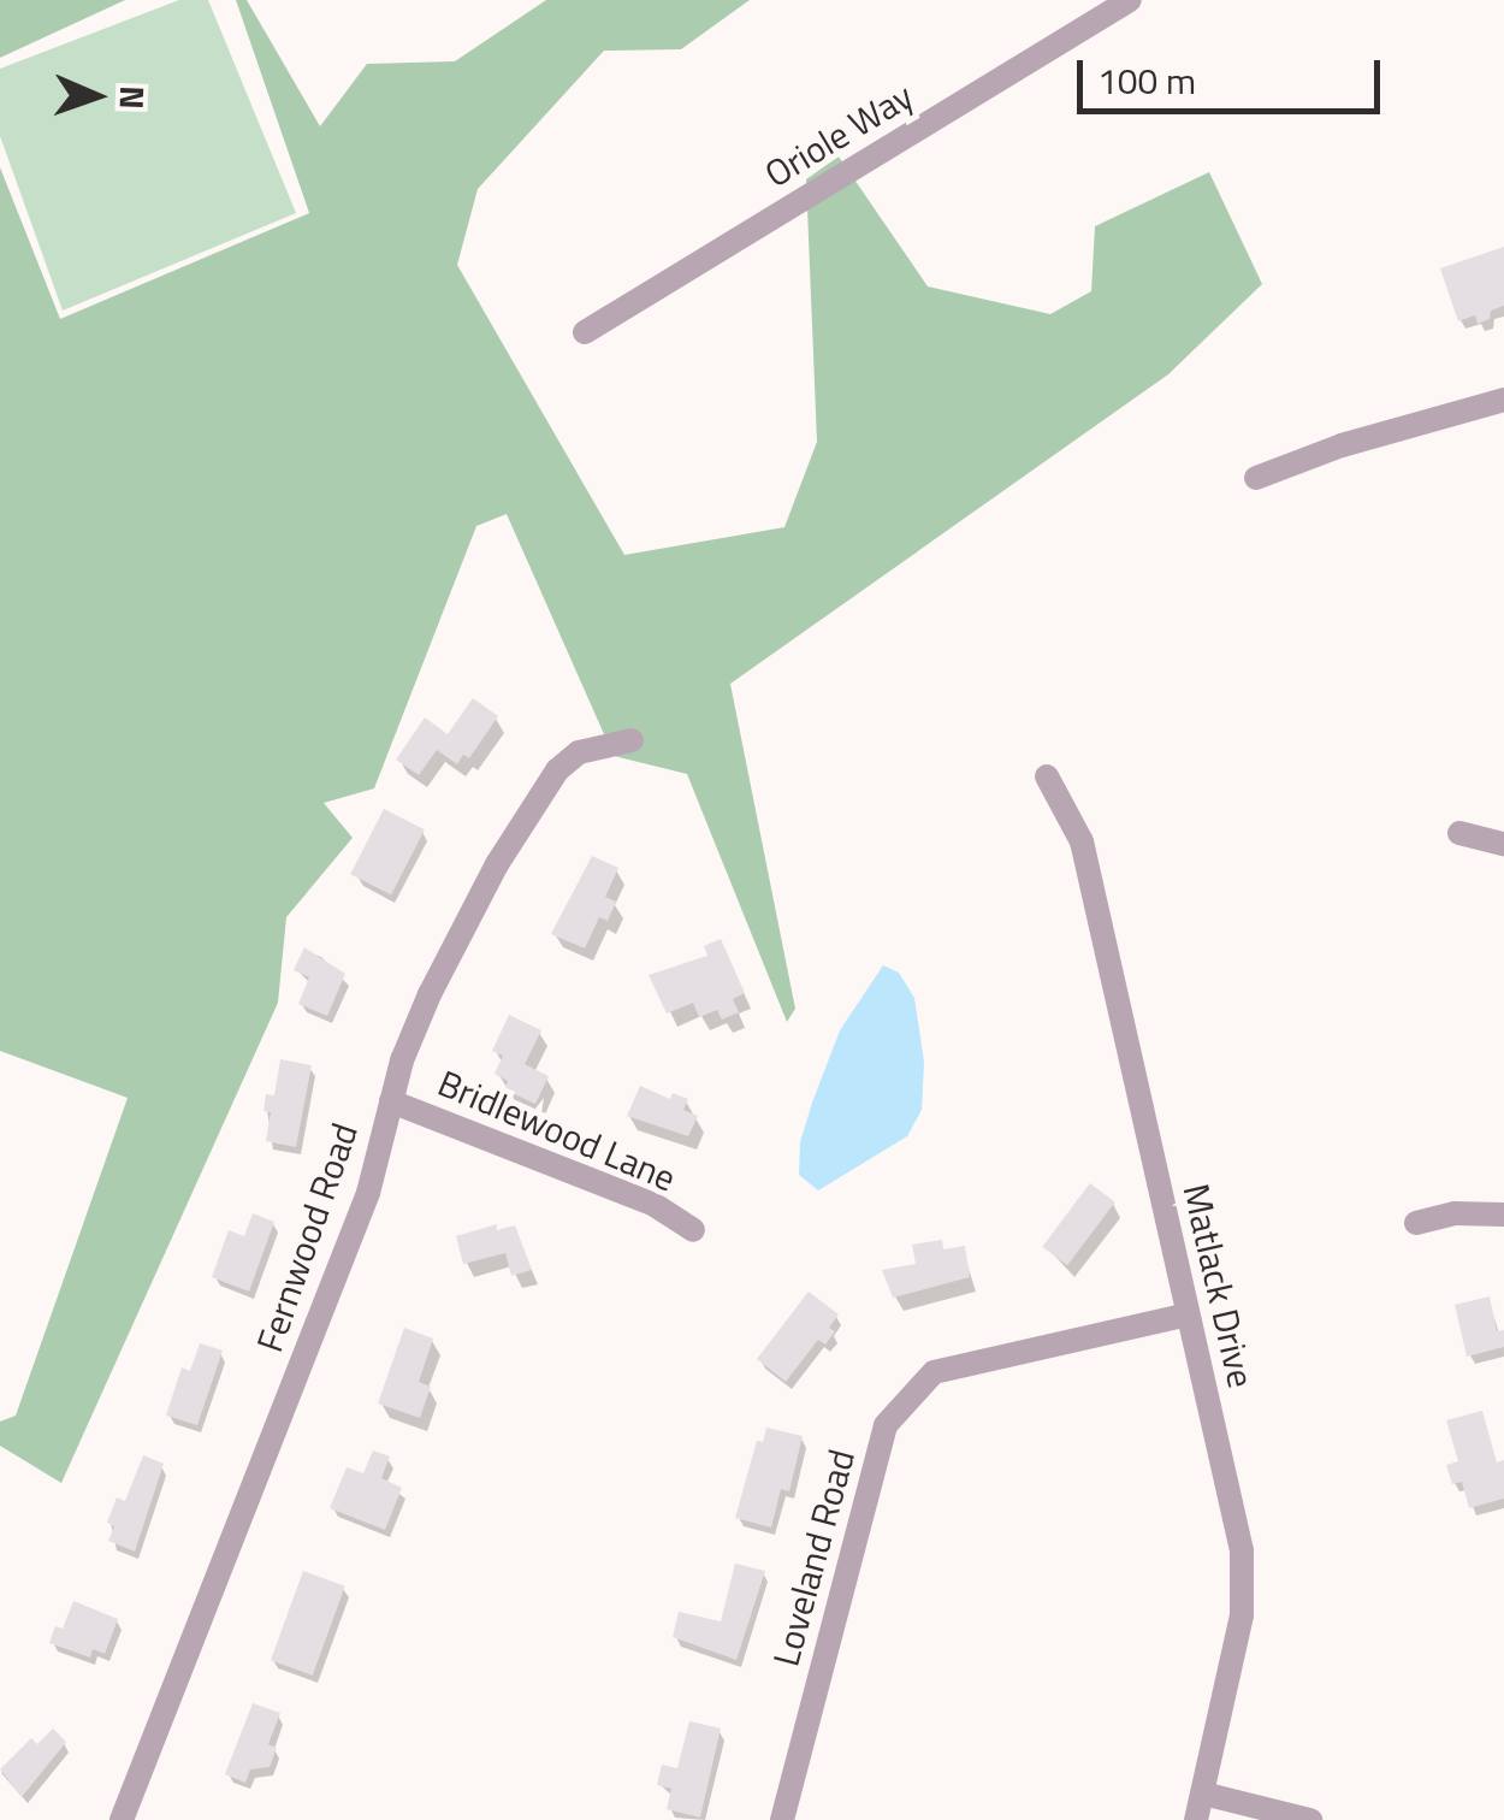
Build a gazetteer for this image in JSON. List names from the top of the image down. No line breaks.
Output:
{"streets":{"street":["Oriole Way","Bridlewood Lane","Fernwood Road","Matlack Drive","Loveland Road"]},"crossings":[["Bridlewood Lane","Fernwood Road"],["Matlack Drive","Loveland Road"]],"scale_bar":"100 m","north":"right"}
